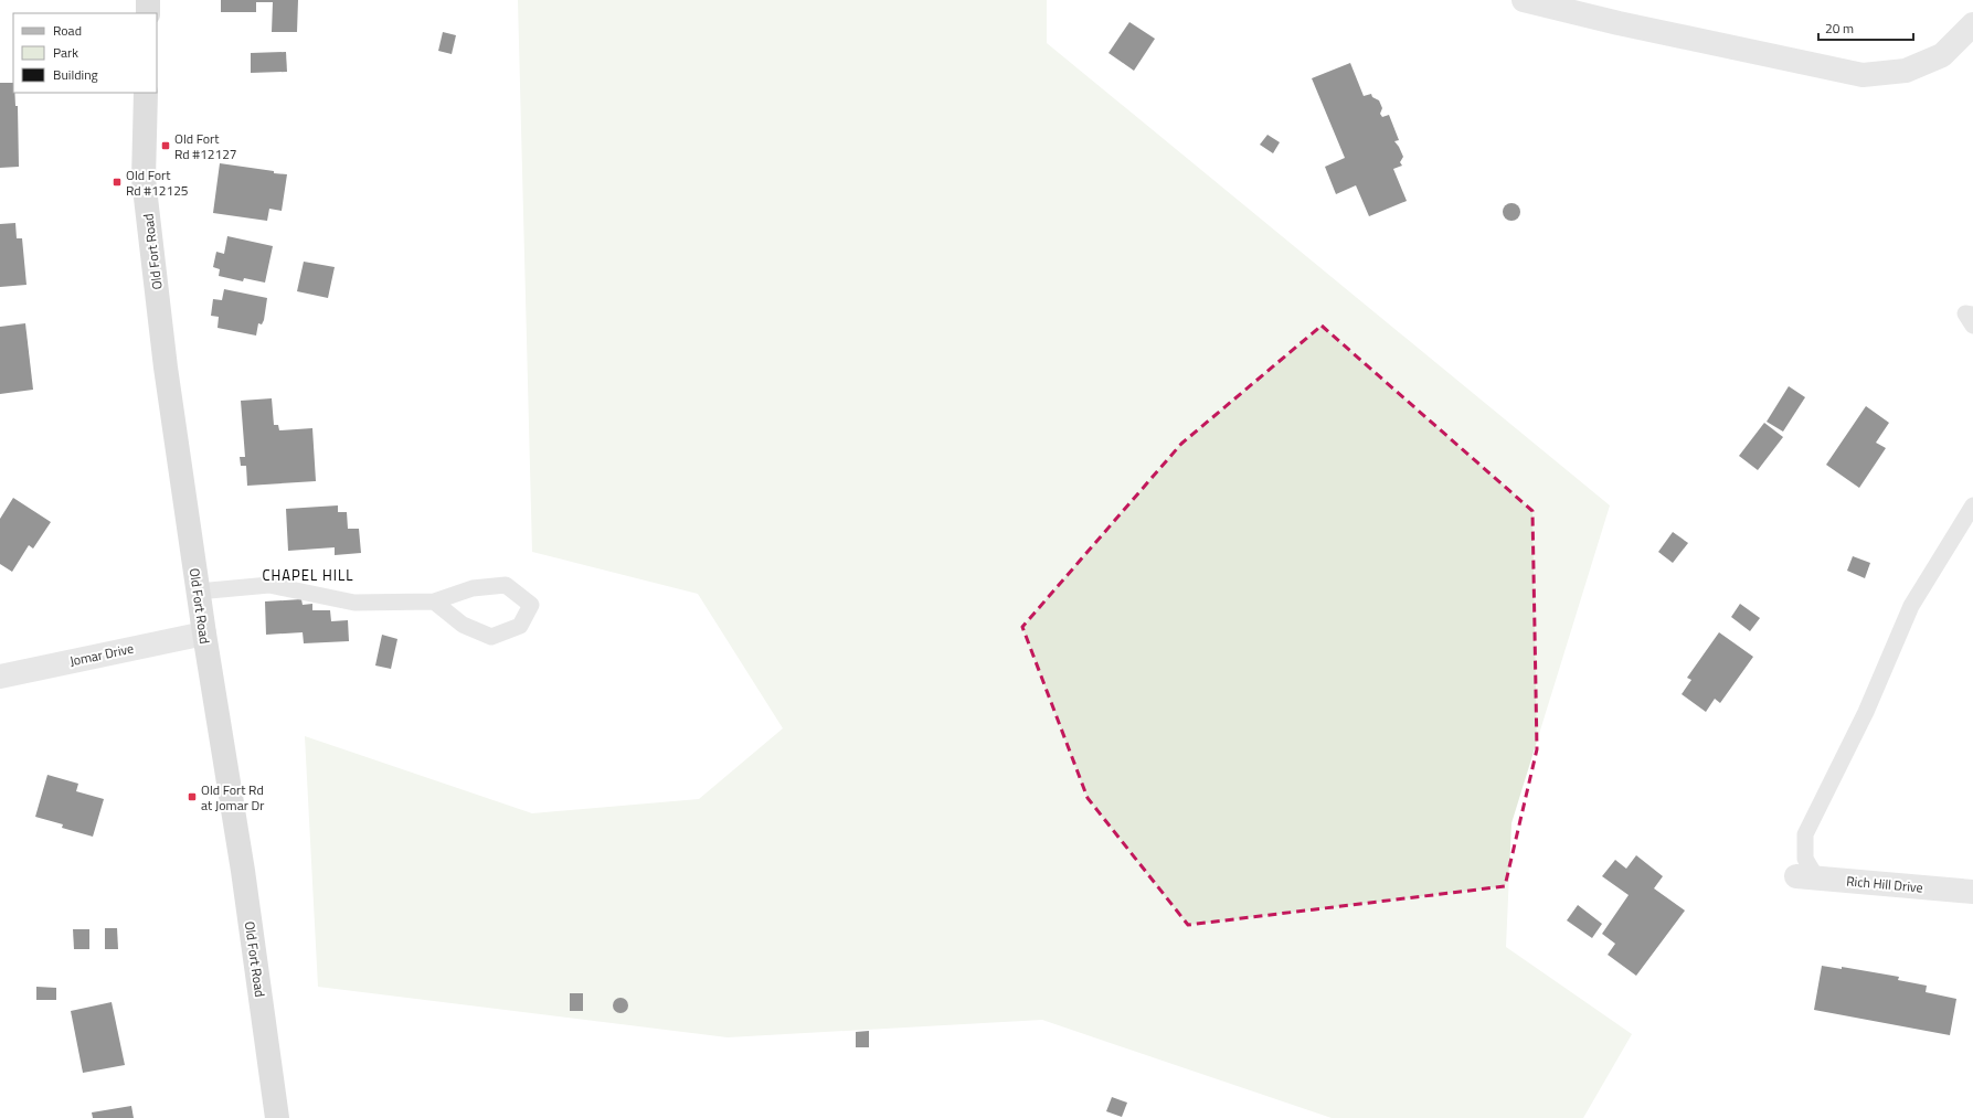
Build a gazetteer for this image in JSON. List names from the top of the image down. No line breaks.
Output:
{"streets":{"main road":["Old Fort Road"],"street":["Jomar Drive","Rich Hill Drive"]},"crossings":[["Old Fort Road","Jomar Drive"]],"districts":["CHAPEL HILL"],"places":{"transit":["Old Fort Rd #12127","Old Fort Rd #12125","Old Fort Rd at Jomar Dr"]},"legend":["Road","Park","Building"],"scale_bar":"20 m"}
